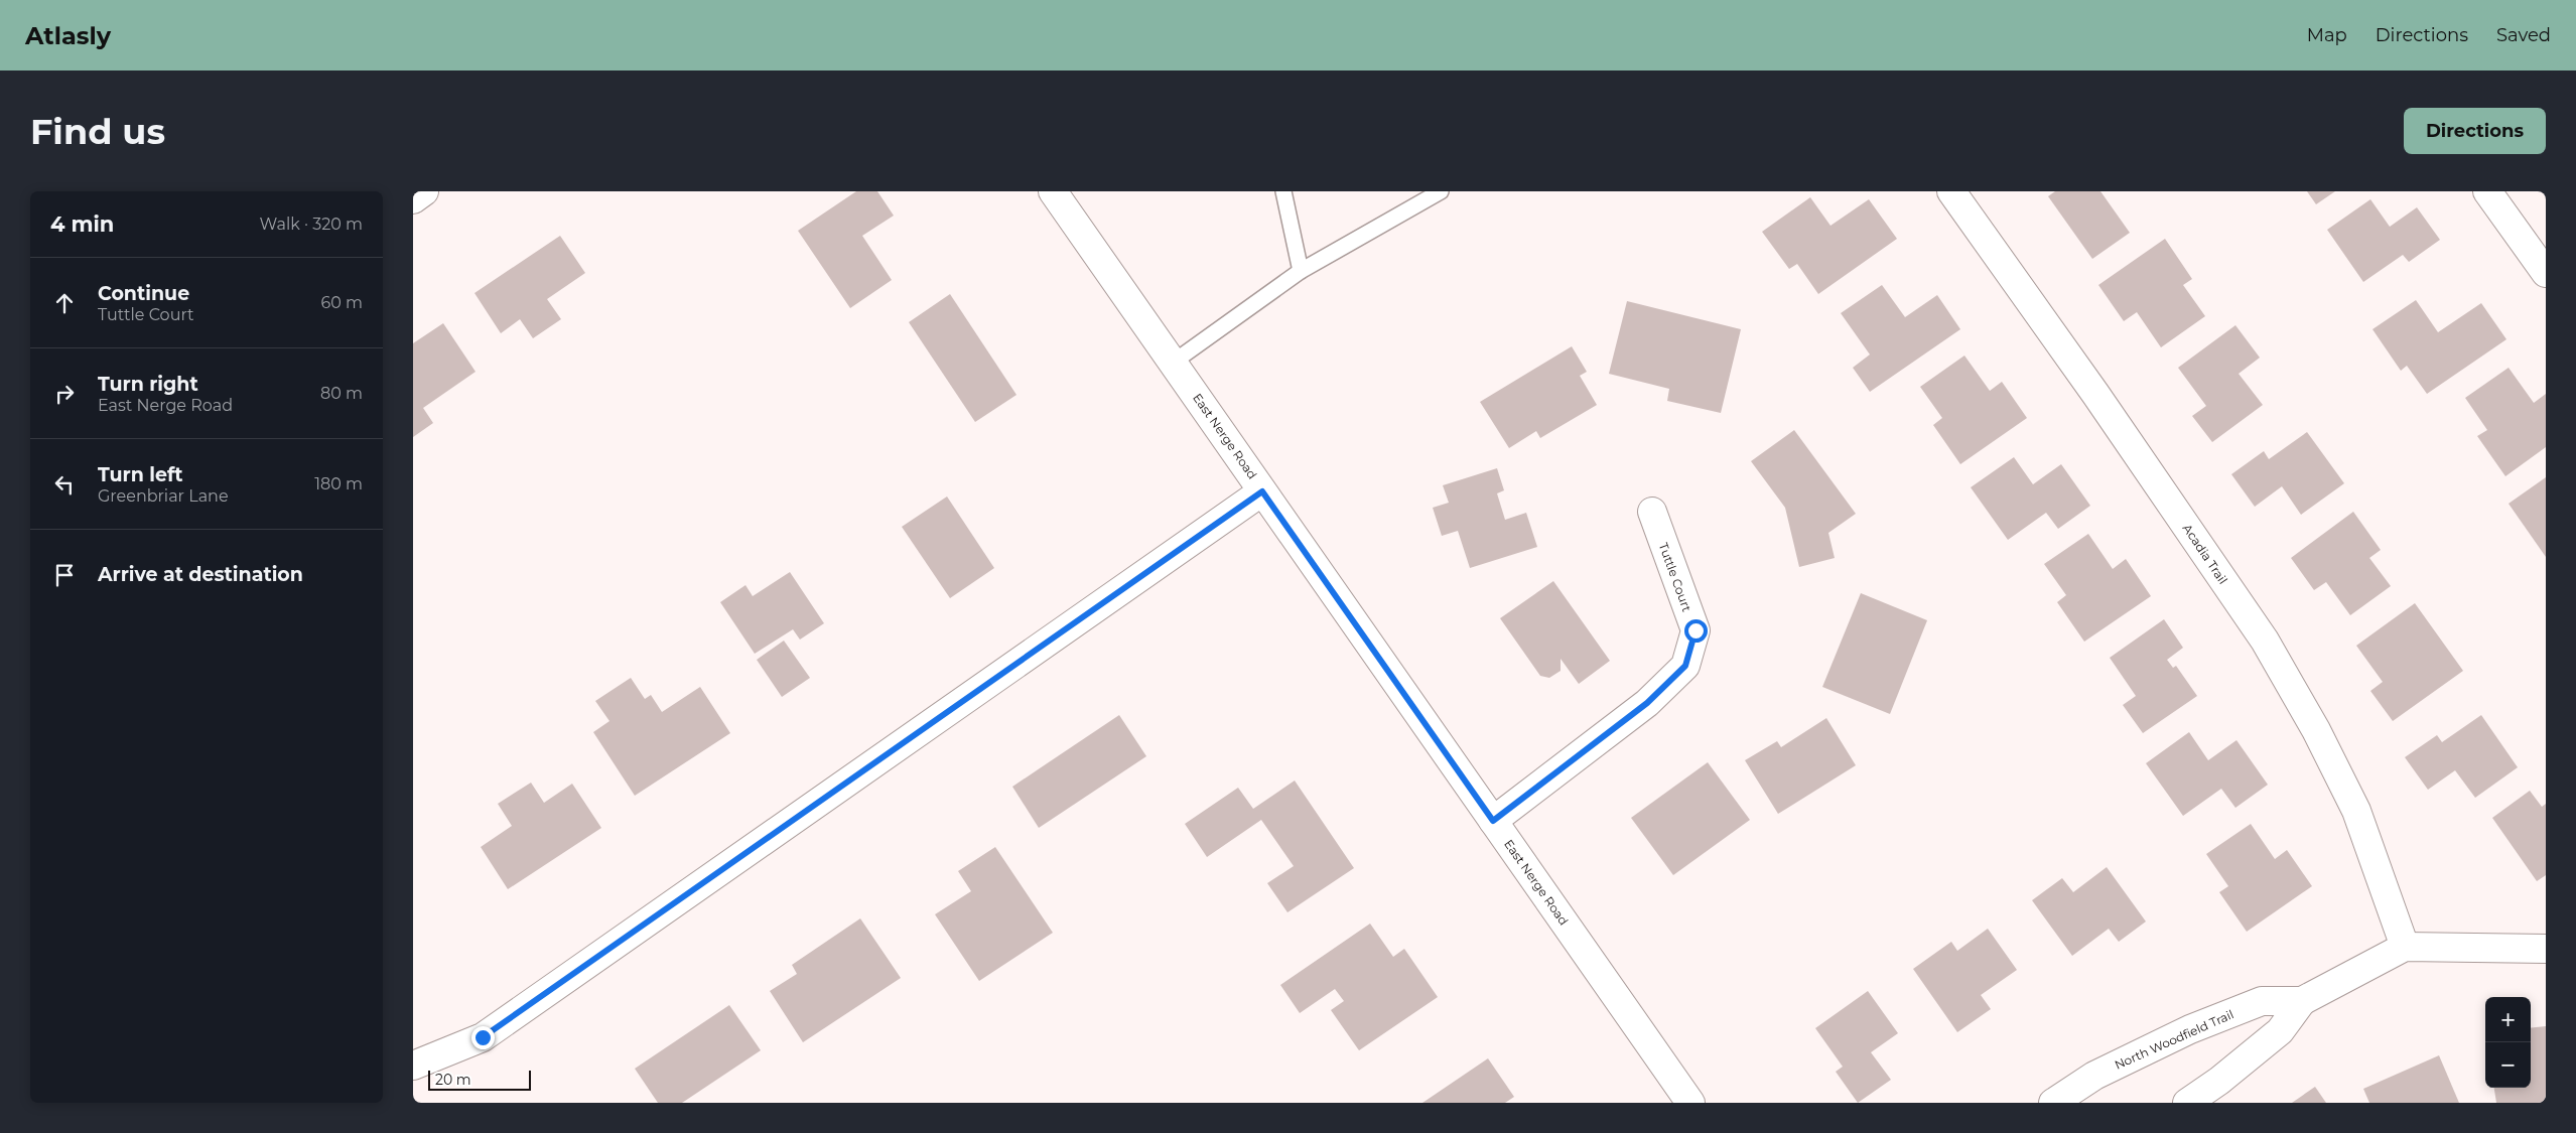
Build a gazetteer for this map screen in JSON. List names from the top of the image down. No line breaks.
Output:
{"streets":{"street":["East Nerge Road","Acadia Trail","Tuttle Court","North Woodfield Trail"]},"crossings":[["East Nerge Road","Tuttle Court"],["Acadia Trail","North Woodfield Trail"]],"scale_bar":"20 m","page":{"header":"Atlasly","nav":["Map","Directions","Saved"],"buttons":"Directions","title":"Find us","heading":["4 min","Walk · 320 m"],"list":[["Continue","Tuttle Court","60 m"],["Turn right","East Nerge Road","80 m"],["Turn left","Greenbriar Lane","180 m"],"Arrive at destination"],"map_buttons":["+","−"],"scale":"20 m"}}
